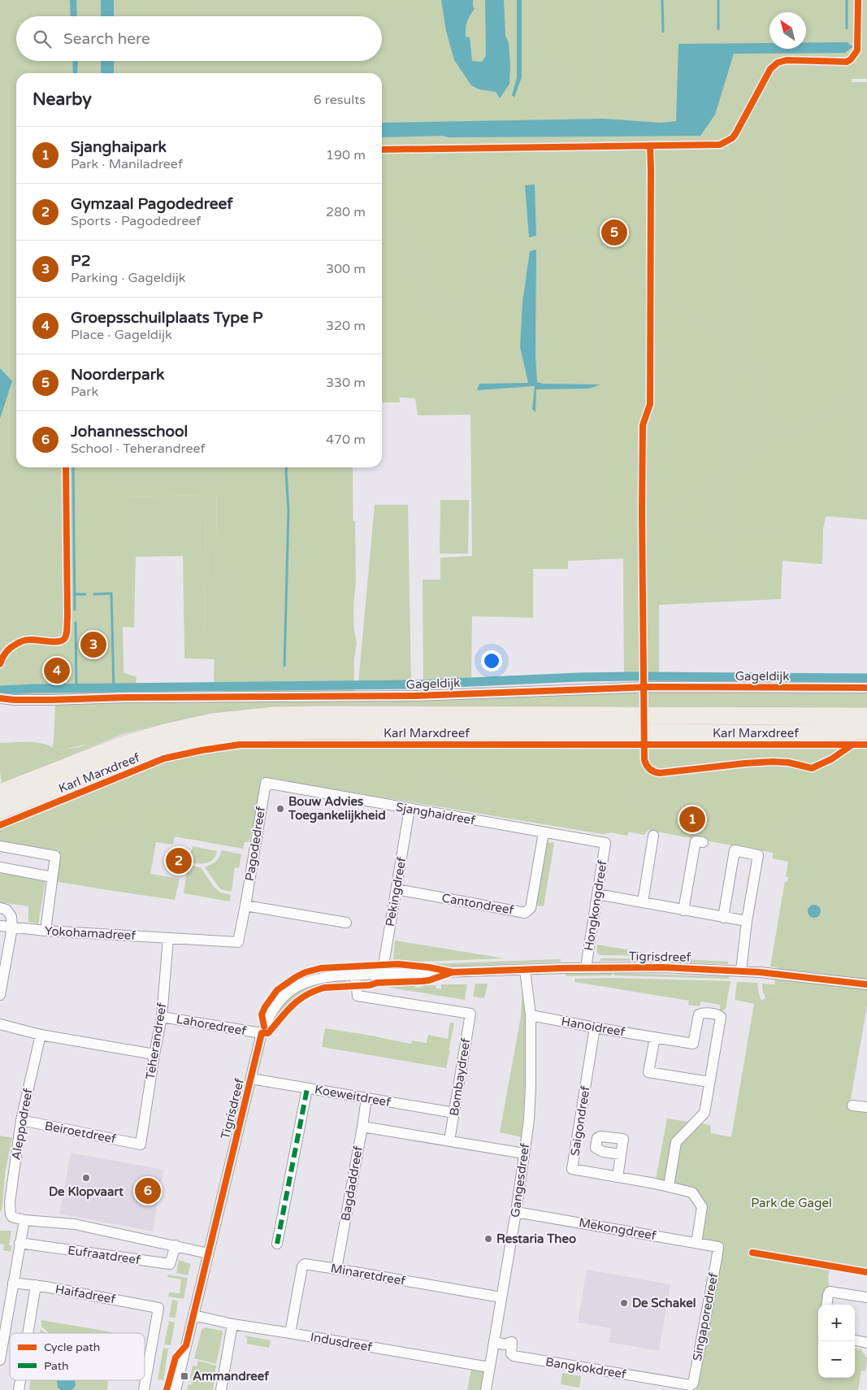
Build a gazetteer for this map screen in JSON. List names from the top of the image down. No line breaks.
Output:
{"streets":{"highway":["Karl Marxdreef"],"street":["Gageldijk","Sjanghaidreef","Pagodedreef","Pekingdreef","Cantondreef","Hongkongdreef","Yokohamadreef","Tigrisdreef","Lahoredreef","Hanoidreef","Teherandreef","Bombaydreef","Koeweitdreef","Saigondreef","Aleppodreef","Beiroetdreef","Gangesdreef","Bagdaddreef","Mekongdreef","Eufraatdreef","Minaretdreef","Haifadreef","Singaporedreef","Indusdreef","Bangkokdreef"]},"crossings":[["Sjanghaidreef","Pagodedreef"],["Sjanghaidreef","Pekingdreef"],["Sjanghaidreef","Cantondreef"],["Sjanghaidreef","Hongkongdreef"],["Pagodedreef","Yokohamadreef"],["Pagodedreef","Teherandreef"],["Pekingdreef","Cantondreef"],["Pekingdreef","Tigrisdreef"],["Hongkongdreef","Tigrisdreef"],["Yokohamadreef","Teherandreef"],["Tigrisdreef","Lahoredreef"],["Tigrisdreef","Bombaydreef"],["Tigrisdreef","Koeweitdreef"],["Tigrisdreef","Gangesdreef"],["Tigrisdreef","Eufraatdreef"],["Tigrisdreef","Indusdreef"],["Lahoredreef","Teherandreef"],["Hanoidreef","Saigondreef"],["Hanoidreef","Gangesdreef"],["Teherandreef","Beiroetdreef"],["Bombaydreef","Koeweitdreef"],["Koeweitdreef","Bagdaddreef"],["Saigondreef","Mekongdreef"],["Aleppodreef","Beiroetdreef"],["Aleppodreef","Eufraatdreef"],["Gangesdreef","Mekongdreef"],["Gangesdreef","Minaretdreef"],["Gangesdreef","Indusdreef"],["Gangesdreef","Bangkokdreef"],["Bagdaddreef","Minaretdreef"],["Mekongdreef","Singaporedreef"],["Minaretdreef","Indusdreef"],["Singaporedreef","Bangkokdreef"]],"parks":["Park de Gagel"],"places":{"other":["Bouw Advies Toegankelijkheid","De Klopvaart","Restaria Theo","De Schakel"],"transit":["Ammandreef"]},"legend":["Cycle path","Path"],"north":"top left","page":{"search":"Search here","heading":["Nearby","6 results"],"list":[{"mark":"1","name":"Sjanghaipark","note":"Park · Maniladreef","value":"190 m"},{"mark":"2","name":"Gymzaal Pagodedreef","note":"Sports · Pagodedreef","value":"280 m"},{"mark":"3","name":"P2","note":"Parking · Gageldijk","value":"300 m"},{"mark":"4","name":"Groepsschuilplaats Type P","note":"Place · Gageldijk","value":"320 m"},{"mark":"5","name":"Noorderpark","note":"Park","value":"330 m"},{"mark":"6","name":"Johannesschool","note":"School · Teherandreef","value":"470 m"}],"pins":["5","3","4","1","2","6"],"map_buttons":["+","−"]}}
